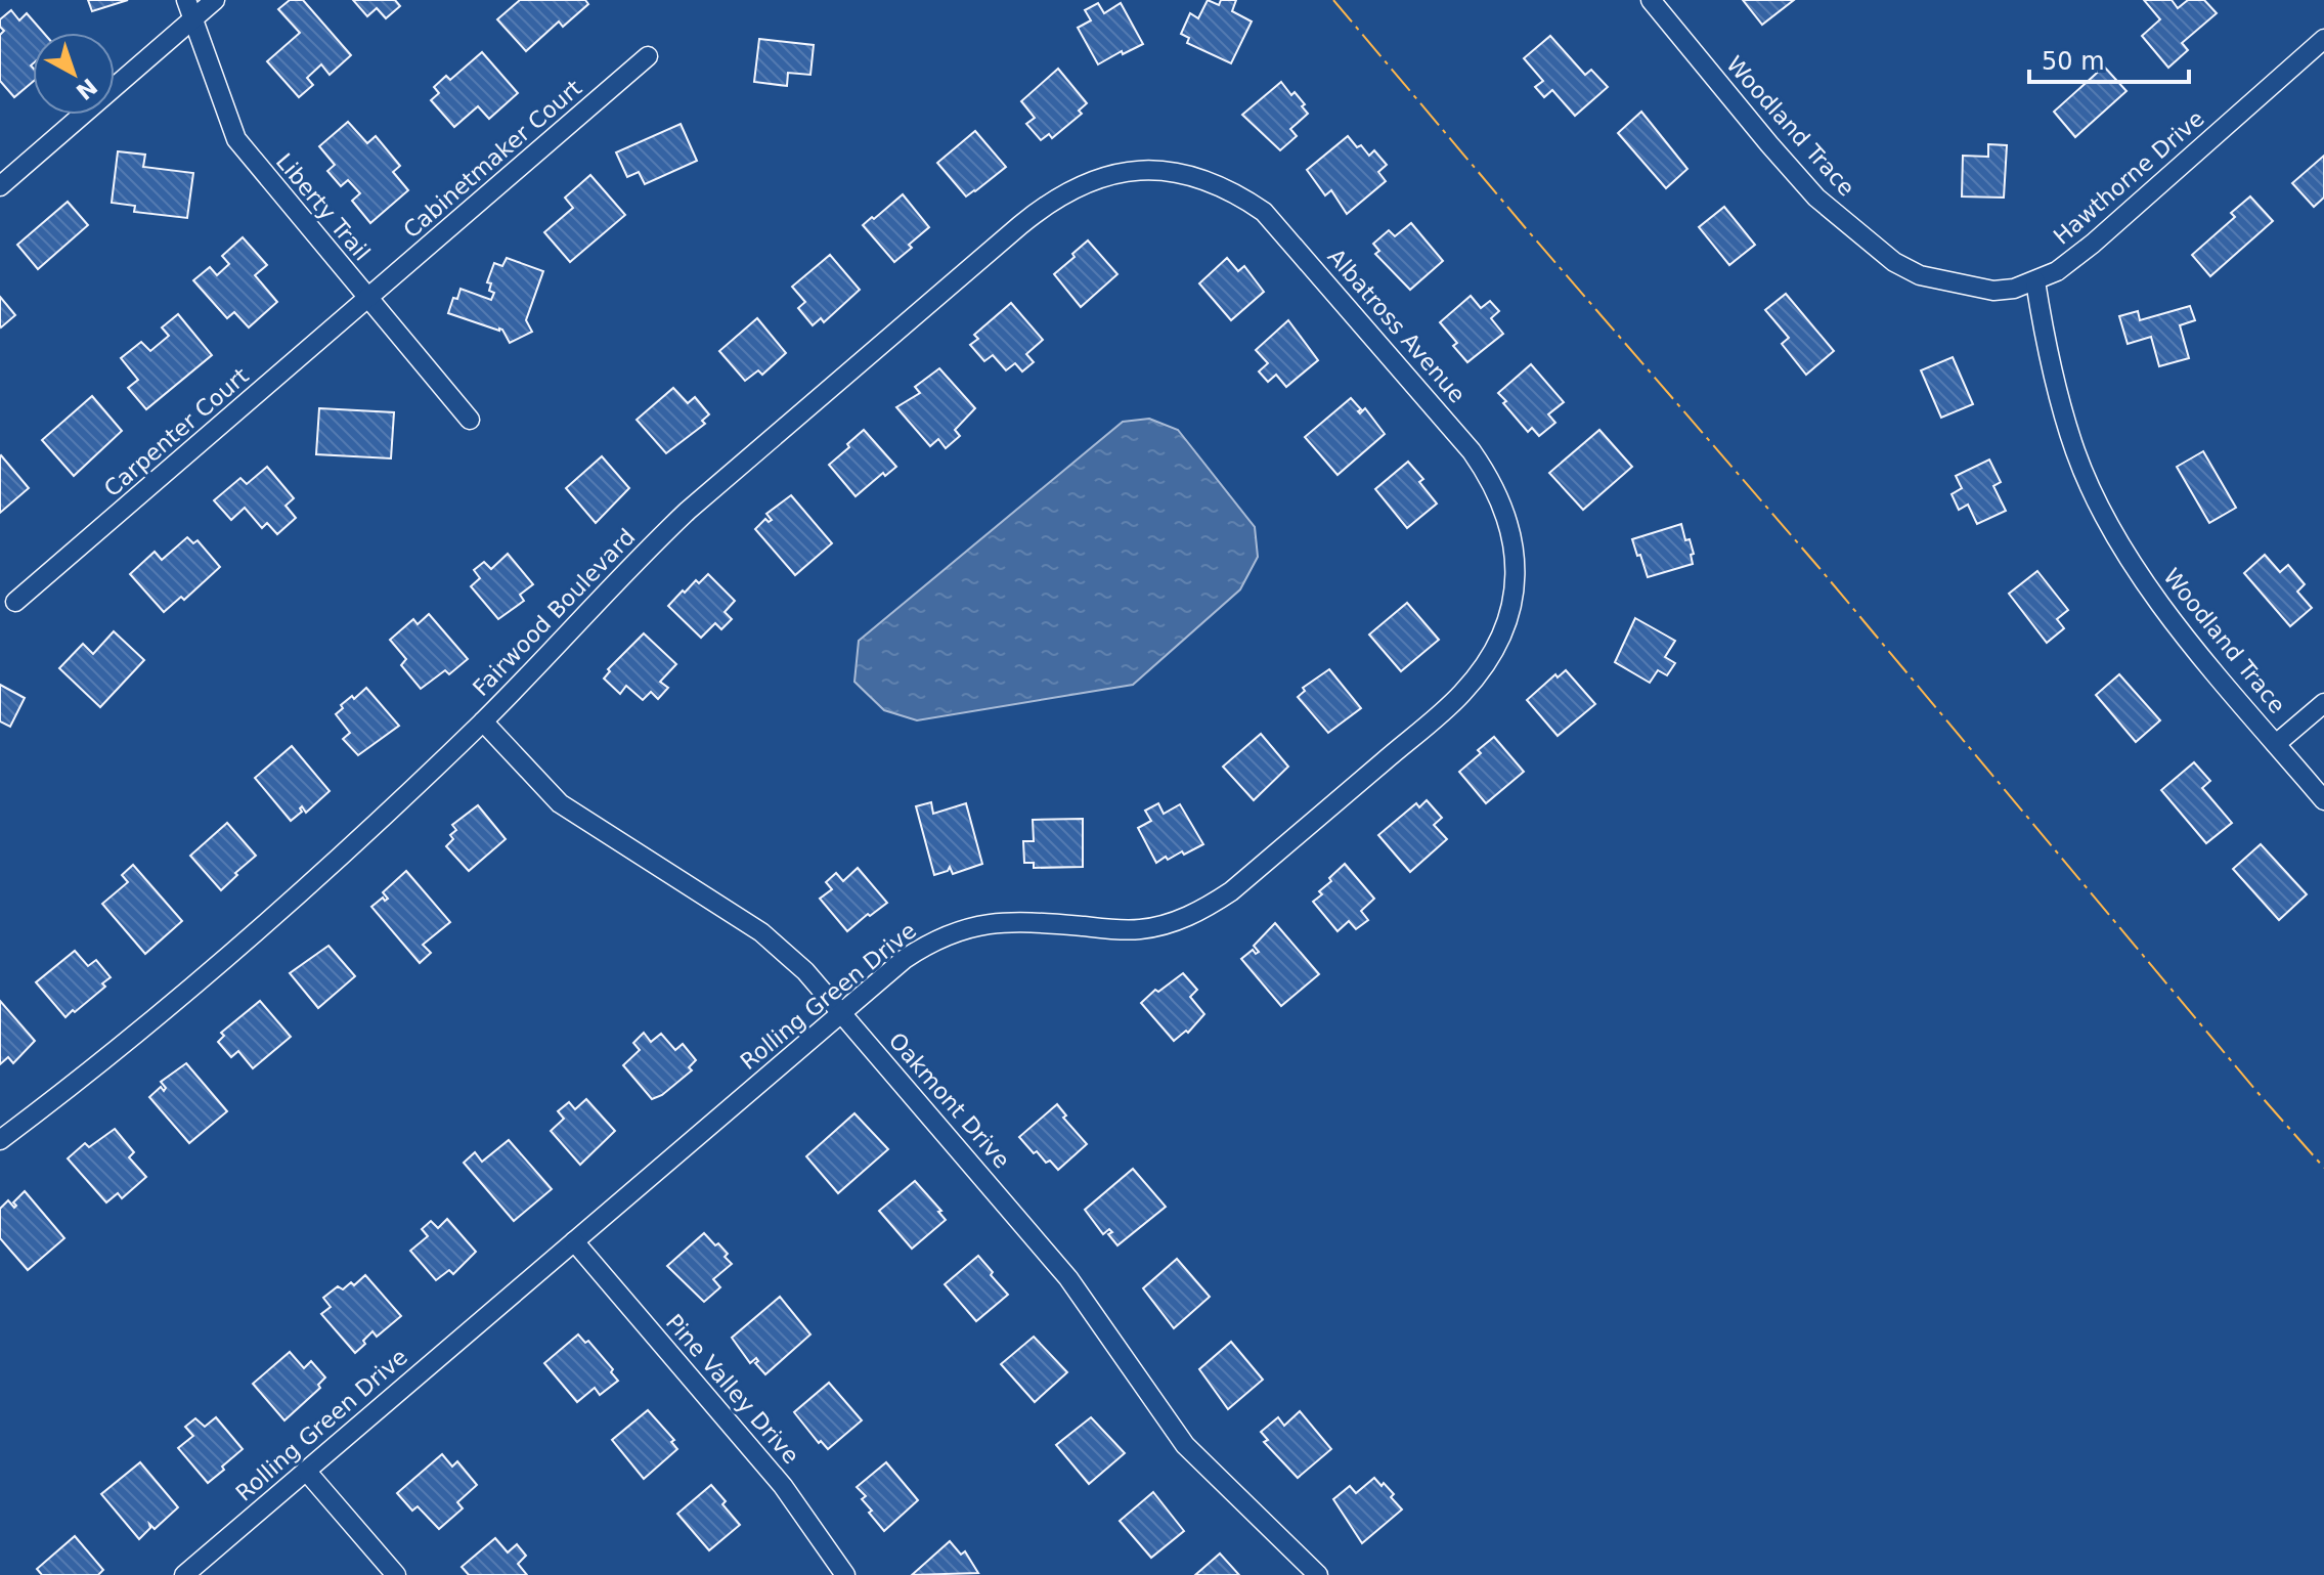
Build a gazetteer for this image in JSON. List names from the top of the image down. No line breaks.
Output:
{"streets":{"street":["Woodland Trace","Cabinetmaker Court","Hawthorne Drive","Liberty Trail","Albatross Avenue","Carpenter Court","Fairwood Boulevard","Rolling Green Drive","Oakmont Drive","Pine Valley Drive"]},"crossings":[["Woodland Trace","Hawthorne Drive"],["Cabinetmaker Court","Liberty Trail"],["Cabinetmaker Court","Carpenter Court"],["Liberty Trail","Carpenter Court"],["Albatross Avenue","Fairwood Boulevard"],["Albatross Avenue","Rolling Green Drive"],["Fairwood Boulevard","Oakmont Drive"],["Rolling Green Drive","Oakmont Drive"],["Rolling Green Drive","Pine Valley Drive"]],"scale_bar":"50 m","north":"bottom right"}
